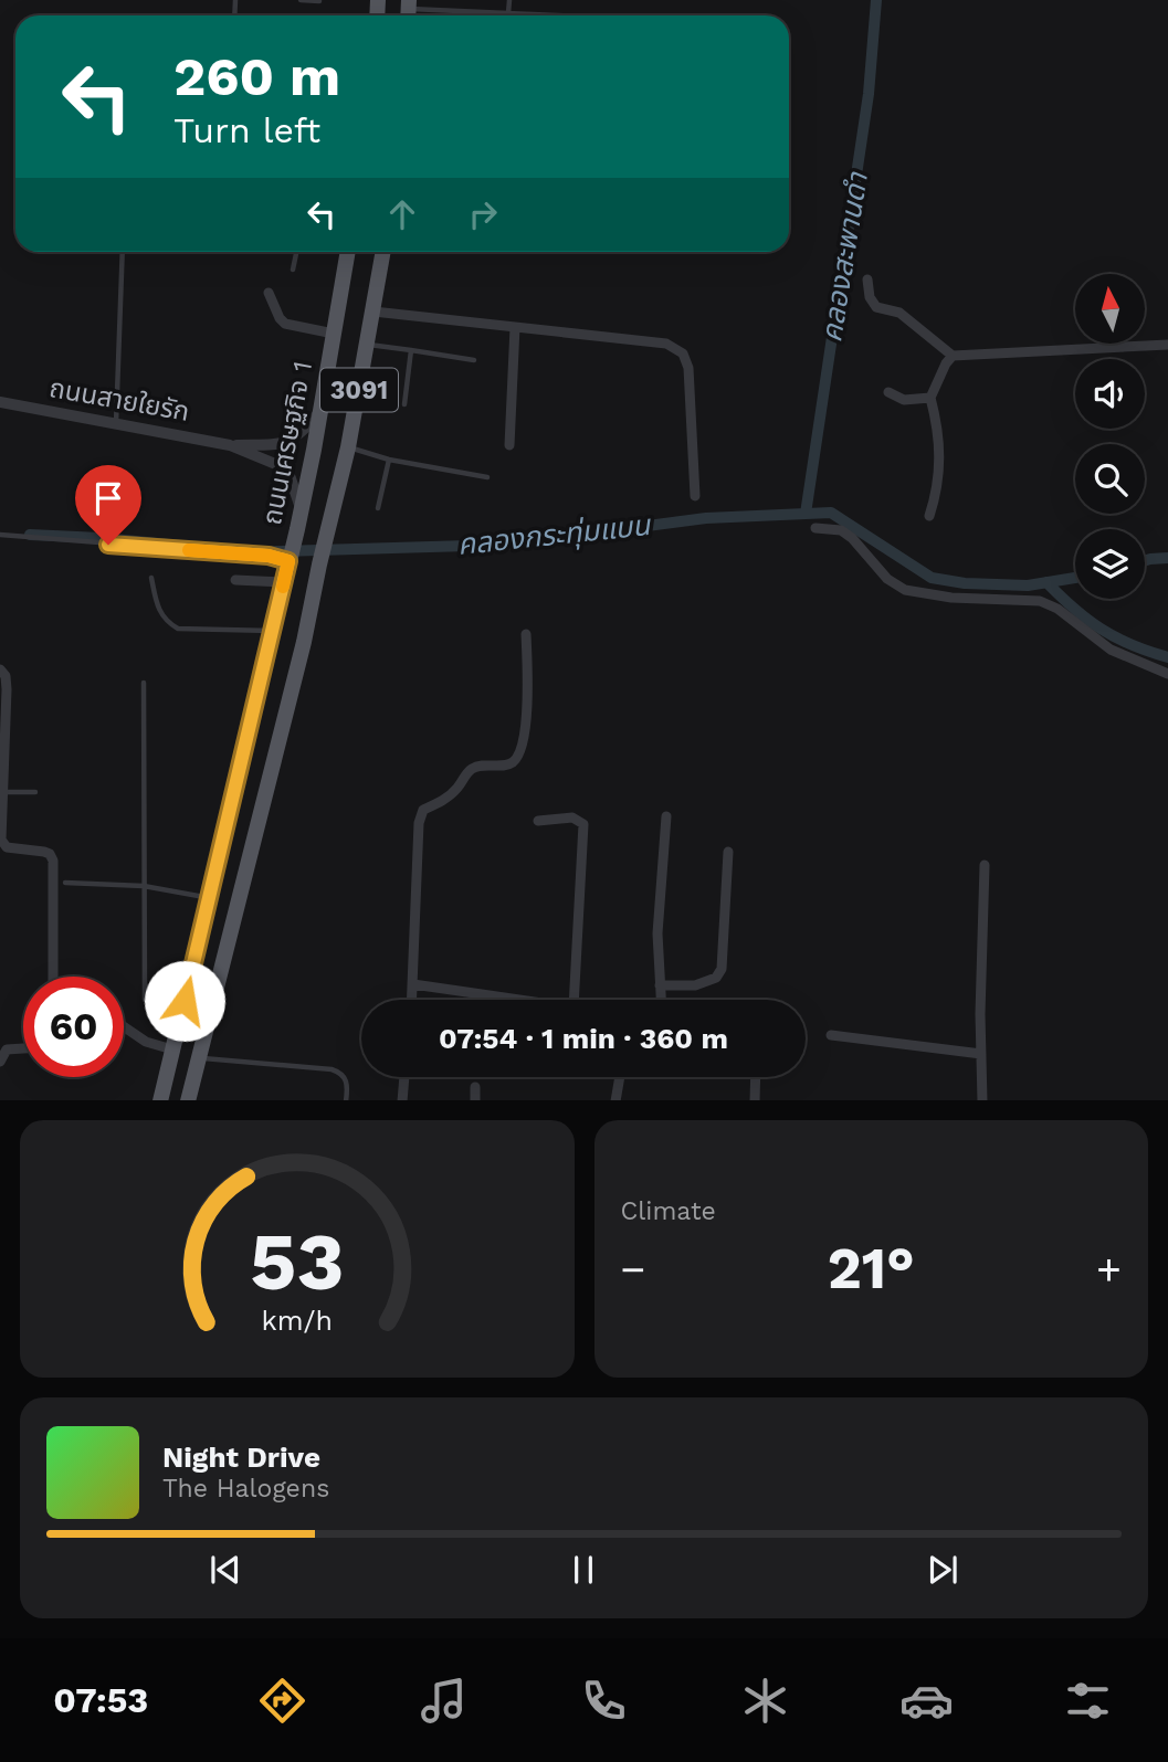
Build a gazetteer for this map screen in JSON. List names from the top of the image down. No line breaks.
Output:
{"streets":{"main road":["3091","ถนนเศรษฐกิจ 1"],"street":["ถนนสายใยรัก"]},"crossings":[["ถนนสายใยรัก","ถนนเศรษฐกิจ 1"]],"water":["คลองสะพานดำ","คลองกระทุ่มแบน"],"north":"top","page":{"turn":["260 m","Turn left"],"limit":"60","trip":"07:54 · 1 min · 360 m","tile":"Climate","heat":["−","21°","+"],"song":["Night Drive","The Halogens"],"tabs":"07:53","gauge":["53","km/h"]}}
